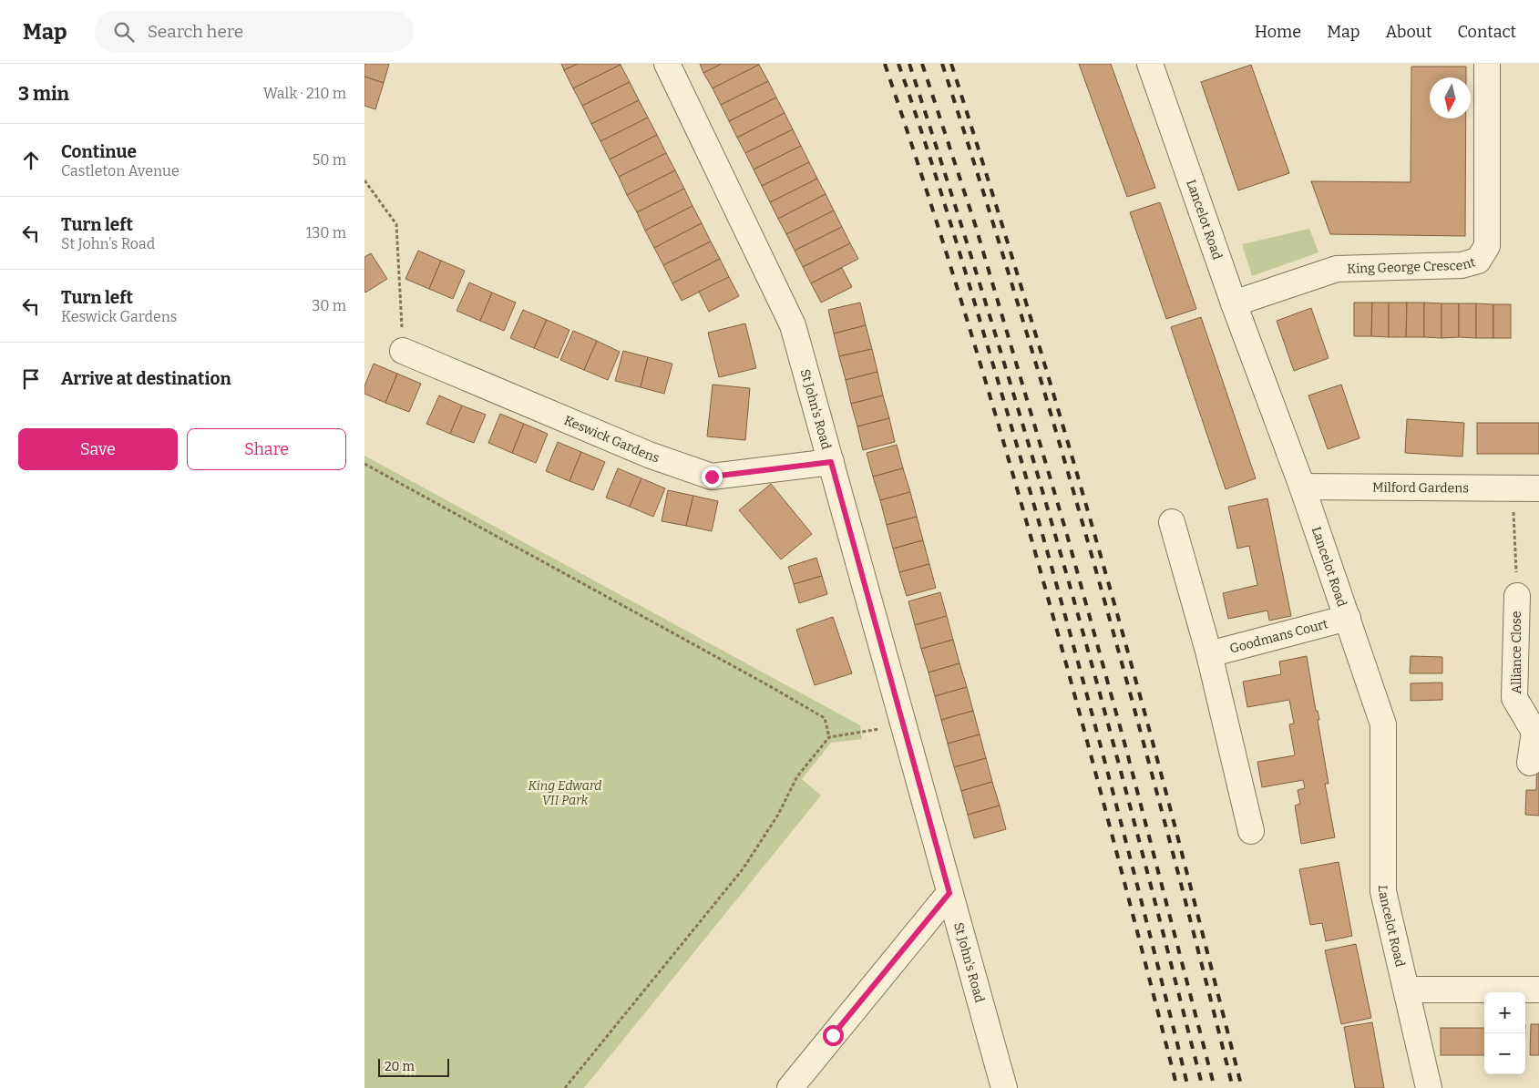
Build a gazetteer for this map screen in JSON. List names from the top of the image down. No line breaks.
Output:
{"streets":{"street":["Lancelot Road","King George Crescent","St John's Road","Keswick Gardens","Milford Gardens","Goodmans Court","Alliance Close"]},"crossings":[["Lancelot Road","King George Crescent"],["Lancelot Road","Milford Gardens"],["Lancelot Road","Goodmans Court"],["St John's Road","Keswick Gardens"]],"parks":["King Edward VII Park"],"scale_bar":"20 m","north":"bottom","page":{"header":"Map","search":"Search here","nav":["Home","Map","About","Contact"],"heading":["3 min","Walk · 210 m"],"list":[["Continue","Castleton Avenue","50 m"],["Turn left","St John's Road","130 m"],["Turn left","Keswick Gardens","30 m"],"Arrive at destination"],"buttons":["Save","Share"],"map_buttons":["+","−"],"scale":"20 m"}}
